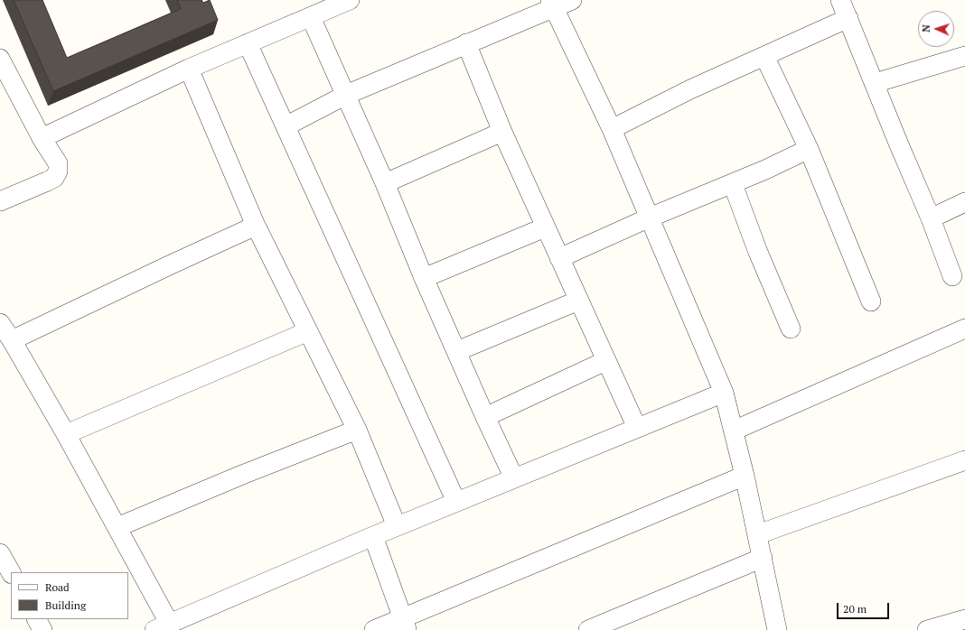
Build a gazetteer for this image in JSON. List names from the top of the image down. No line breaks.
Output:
{"legend":["Road","Building"],"scale_bar":"20 m","north":"left"}
